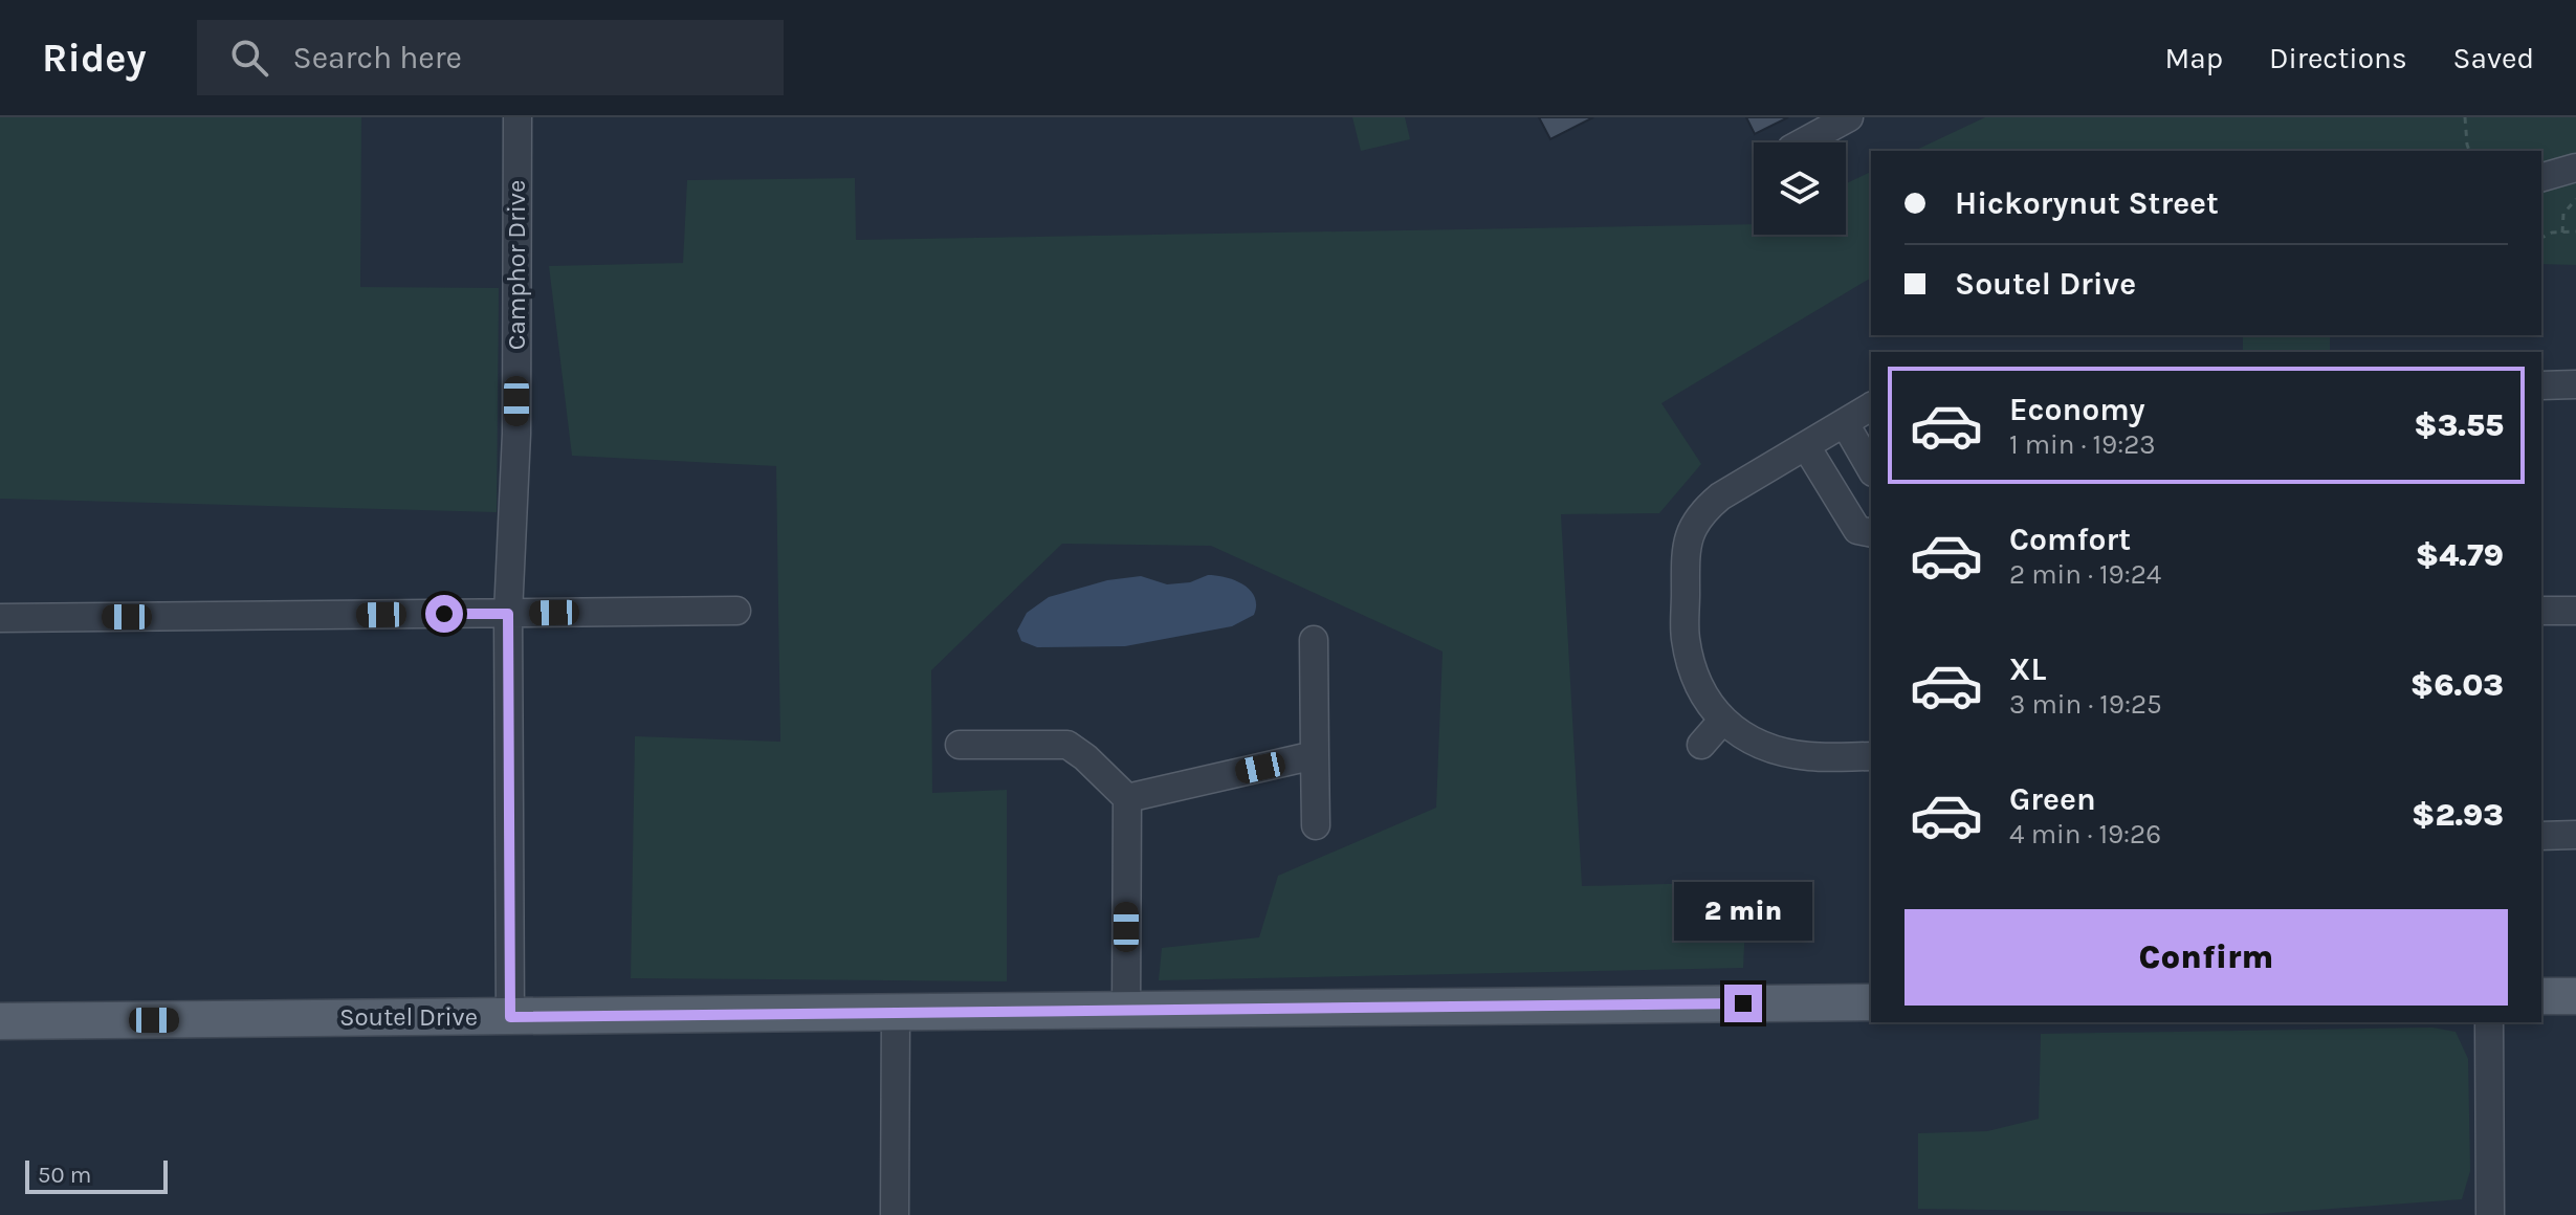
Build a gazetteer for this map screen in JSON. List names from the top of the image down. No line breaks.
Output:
{"streets":{"main road":["Soutel Drive"],"street":["Camphor Drive"]},"crossings":[["Camphor Drive","Soutel Drive"]],"scale_bar":"50 m","page":{"header":"Ridey","search":"Search here","nav":["Map","Directions","Saved"],"banner":["Hickorynut Street","Soutel Drive"],"list":[{"name":"Economy","note":"1 min · 19:23","value":"$3.55"},{"name":"Comfort","note":"2 min · 19:24","value":"$4.79"},{"name":"XL","note":"3 min · 19:25","value":"$6.03"},{"name":"Green","note":"4 min · 19:26","value":"$2.93"}],"bubble":"2 min","buttons":"Confirm","scale":"50 m"}}
